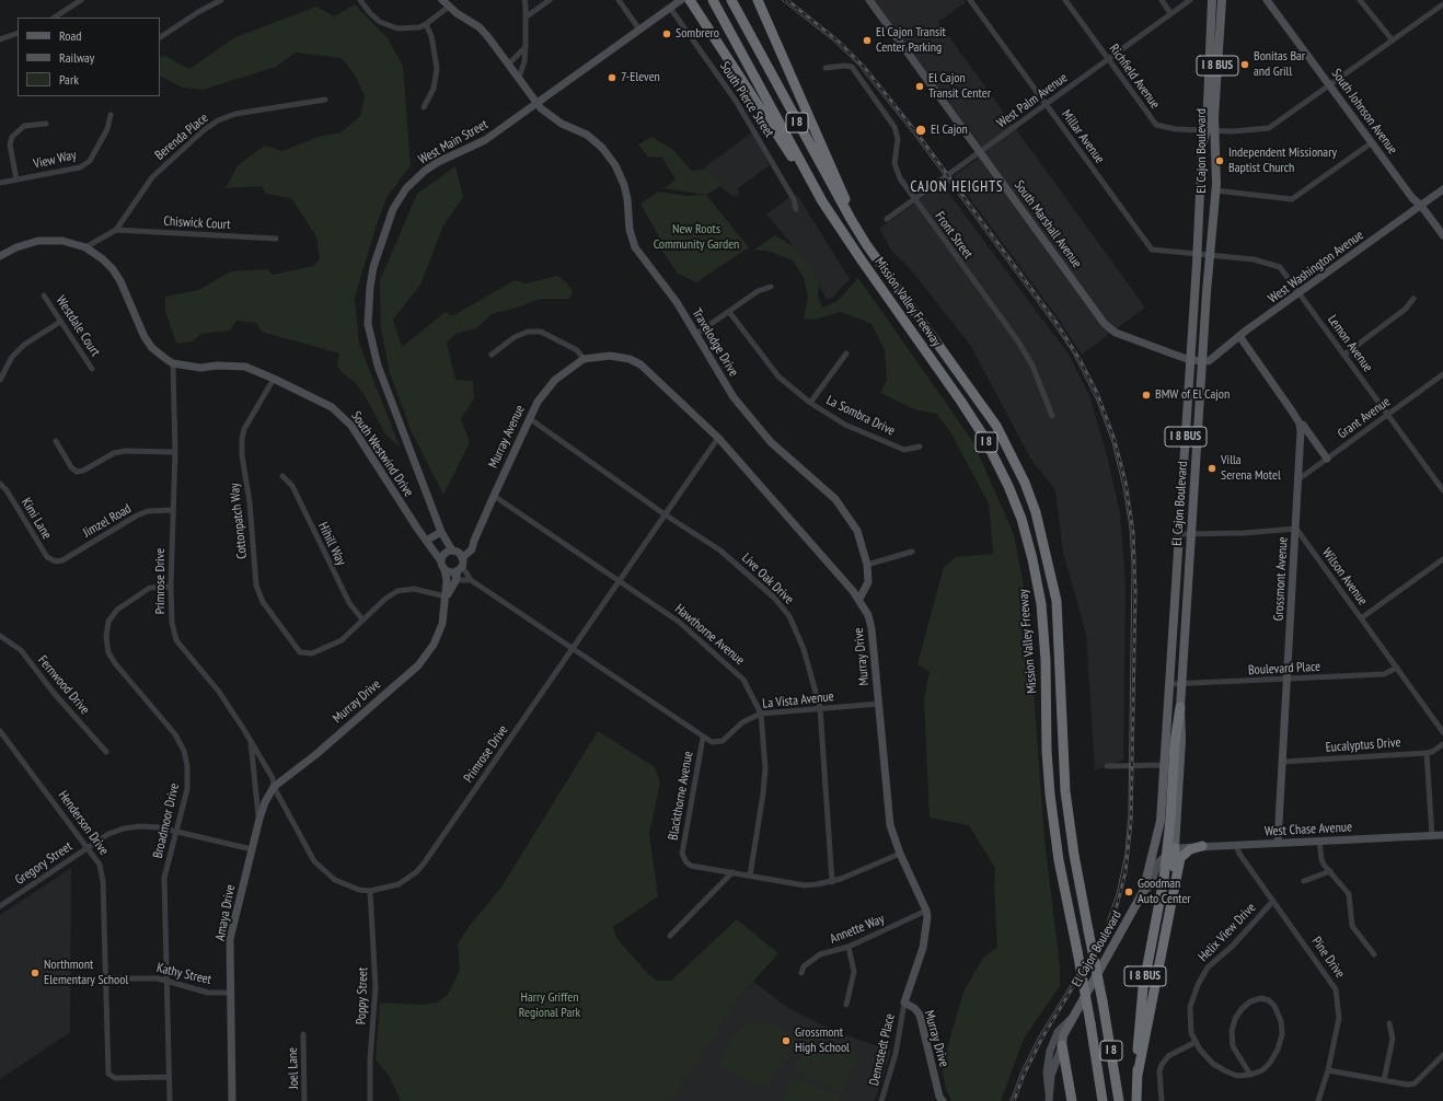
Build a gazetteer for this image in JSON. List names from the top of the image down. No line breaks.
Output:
{"streets":{"highway":["I 8 BUS","I 8","Mission Valley Freeway"],"main road":["El Cajon Boulevard"],"street":["Richfield Avenue","South Pierce Street","West Palm Avenue","South Johnson Avenue","Berenda Place","Millar Avenue","West Main Street","View Way","Chiswick Court","South Marshall Avenue","Front Street","West Washington Avenue","Westdale Court","Travelodge Drive","Lemon Avenue","La Sombra Drive","Grant Avenue","Murray Avenue","South Westwind Drive","Kimi Lane","Jimzel Road","Cottonpatch Way","Hihill Way","Wilson Avenue","Live Oak Drive","Grossmont Avenue","Primrose Drive","Hawthorne Avenue","Murray Drive","Boulevard Place","Fernwood Drive","La Vista Avenue","Eucalyptus Drive","Blackthorne Avenue","Broadmoor Drive","Henderson Drive","West Chase Avenue","Gregory Street","Amaya Drive","Annette Way","Helix View Drive","Pine Drive","Kathy Street","Poppy Street","Dennstedt Place","Joel Lane"]},"crossings":[["I 8 BUS","El Cajon Boulevard"],["Richfield Avenue","West Palm Avenue"],["Richfield Avenue","South Johnson Avenue"],["Richfield Avenue","El Cajon Boulevard"],["South Pierce Street","West Main Street"],["West Palm Avenue","Millar Avenue"],["West Palm Avenue","South Marshall Avenue"],["West Palm Avenue","Front Street"],["South Johnson Avenue","West Washington Avenue"],["Berenda Place","Chiswick Court"],["Millar Avenue","El Cajon Boulevard"],["Millar Avenue","Lemon Avenue"],["West Main Street","Travelodge Drive"],["West Main Street","Murray Avenue"],["West Main Street","Blackthorne Avenue"],["El Cajon Boulevard","South Marshall Avenue"],["El Cajon Boulevard","West Washington Avenue"],["El Cajon Boulevard","Lemon Avenue"],["El Cajon Boulevard","Boulevard Place"],["El Cajon Boulevard","West Chase Avenue"],["South Marshall Avenue","West Washington Avenue"],["West Washington Avenue","Lemon Avenue"],["Travelodge Drive","Murray Drive"],["Lemon Avenue","Grant Avenue"],["Grant Avenue","Grossmont Avenue"],["Murray Avenue","South Westwind Drive"],["Murray Avenue","Live Oak Drive"],["Murray Avenue","Hawthorne Avenue"],["Murray Avenue","Murray Drive"],["Murray Avenue","Blackthorne Avenue"],["South Westwind Drive","Cottonpatch Way"],["South Westwind Drive","Primrose Drive"],["Kimi Lane","Jimzel Road"],["Jimzel Road","Primrose Drive"],["Cottonpatch Way","Hihill Way"],["Wilson Avenue","Grossmont Avenue"],["Wilson Avenue","Boulevard Place"],["Live Oak Drive","Primrose Drive"],["Live Oak Drive","La Vista Avenue"],["Live Oak Drive","Blackthorne Avenue"],["Grossmont Avenue","Boulevard Place"],["Grossmont Avenue","Eucalyptus Drive"],["Grossmont Avenue","West Chase Avenue"],["Primrose Drive","Hawthorne Avenue"],["Primrose Drive","Murray Drive"],["Primrose Drive","Blackthorne Avenue"],["Primrose Drive","Broadmoor Drive"],["Primrose Drive","Amaya Drive"],["Primrose Drive","Poppy Street"],["Hawthorne Avenue","La Vista Avenue"],["Hawthorne Avenue","Blackthorne Avenue"],["Murray Drive","La Vista Avenue"],["Murray Drive","Blackthorne Avenue"],["Murray Drive","Amaya Drive"],["Murray Drive","Annette Way"],["Murray Drive","Dennstedt Place"],["La Vista Avenue","Blackthorne Avenue"],["Broadmoor Drive","Henderson Drive"],["Broadmoor Drive","Gregory Street"],["Broadmoor Drive","Kathy Street"],["Henderson Drive","Gregory Street"],["Henderson Drive","Kathy Street"],["West Chase Avenue","Pine Drive"],["Gregory Street","Amaya Drive"],["Amaya Drive","Kathy Street"],["Helix View Drive","Pine Drive"]],"districts":["CAJON HEIGHTS"],"parks":["New Roots Community Garden","Harry Griffen Regional Park"],"places":["Sombrero","El Cajon Transit Center Parking","Bonitas Bar and Grill","7-Eleven","El Cajon Transit Center","El Cajon","Independent Missionary Baptist Church","BMW of El Cajon","Villa Serena Motel","Goodman Auto Center","Northmont Elementary School","Grossmont High School"],"legend":["Road","Railway","Park"]}
